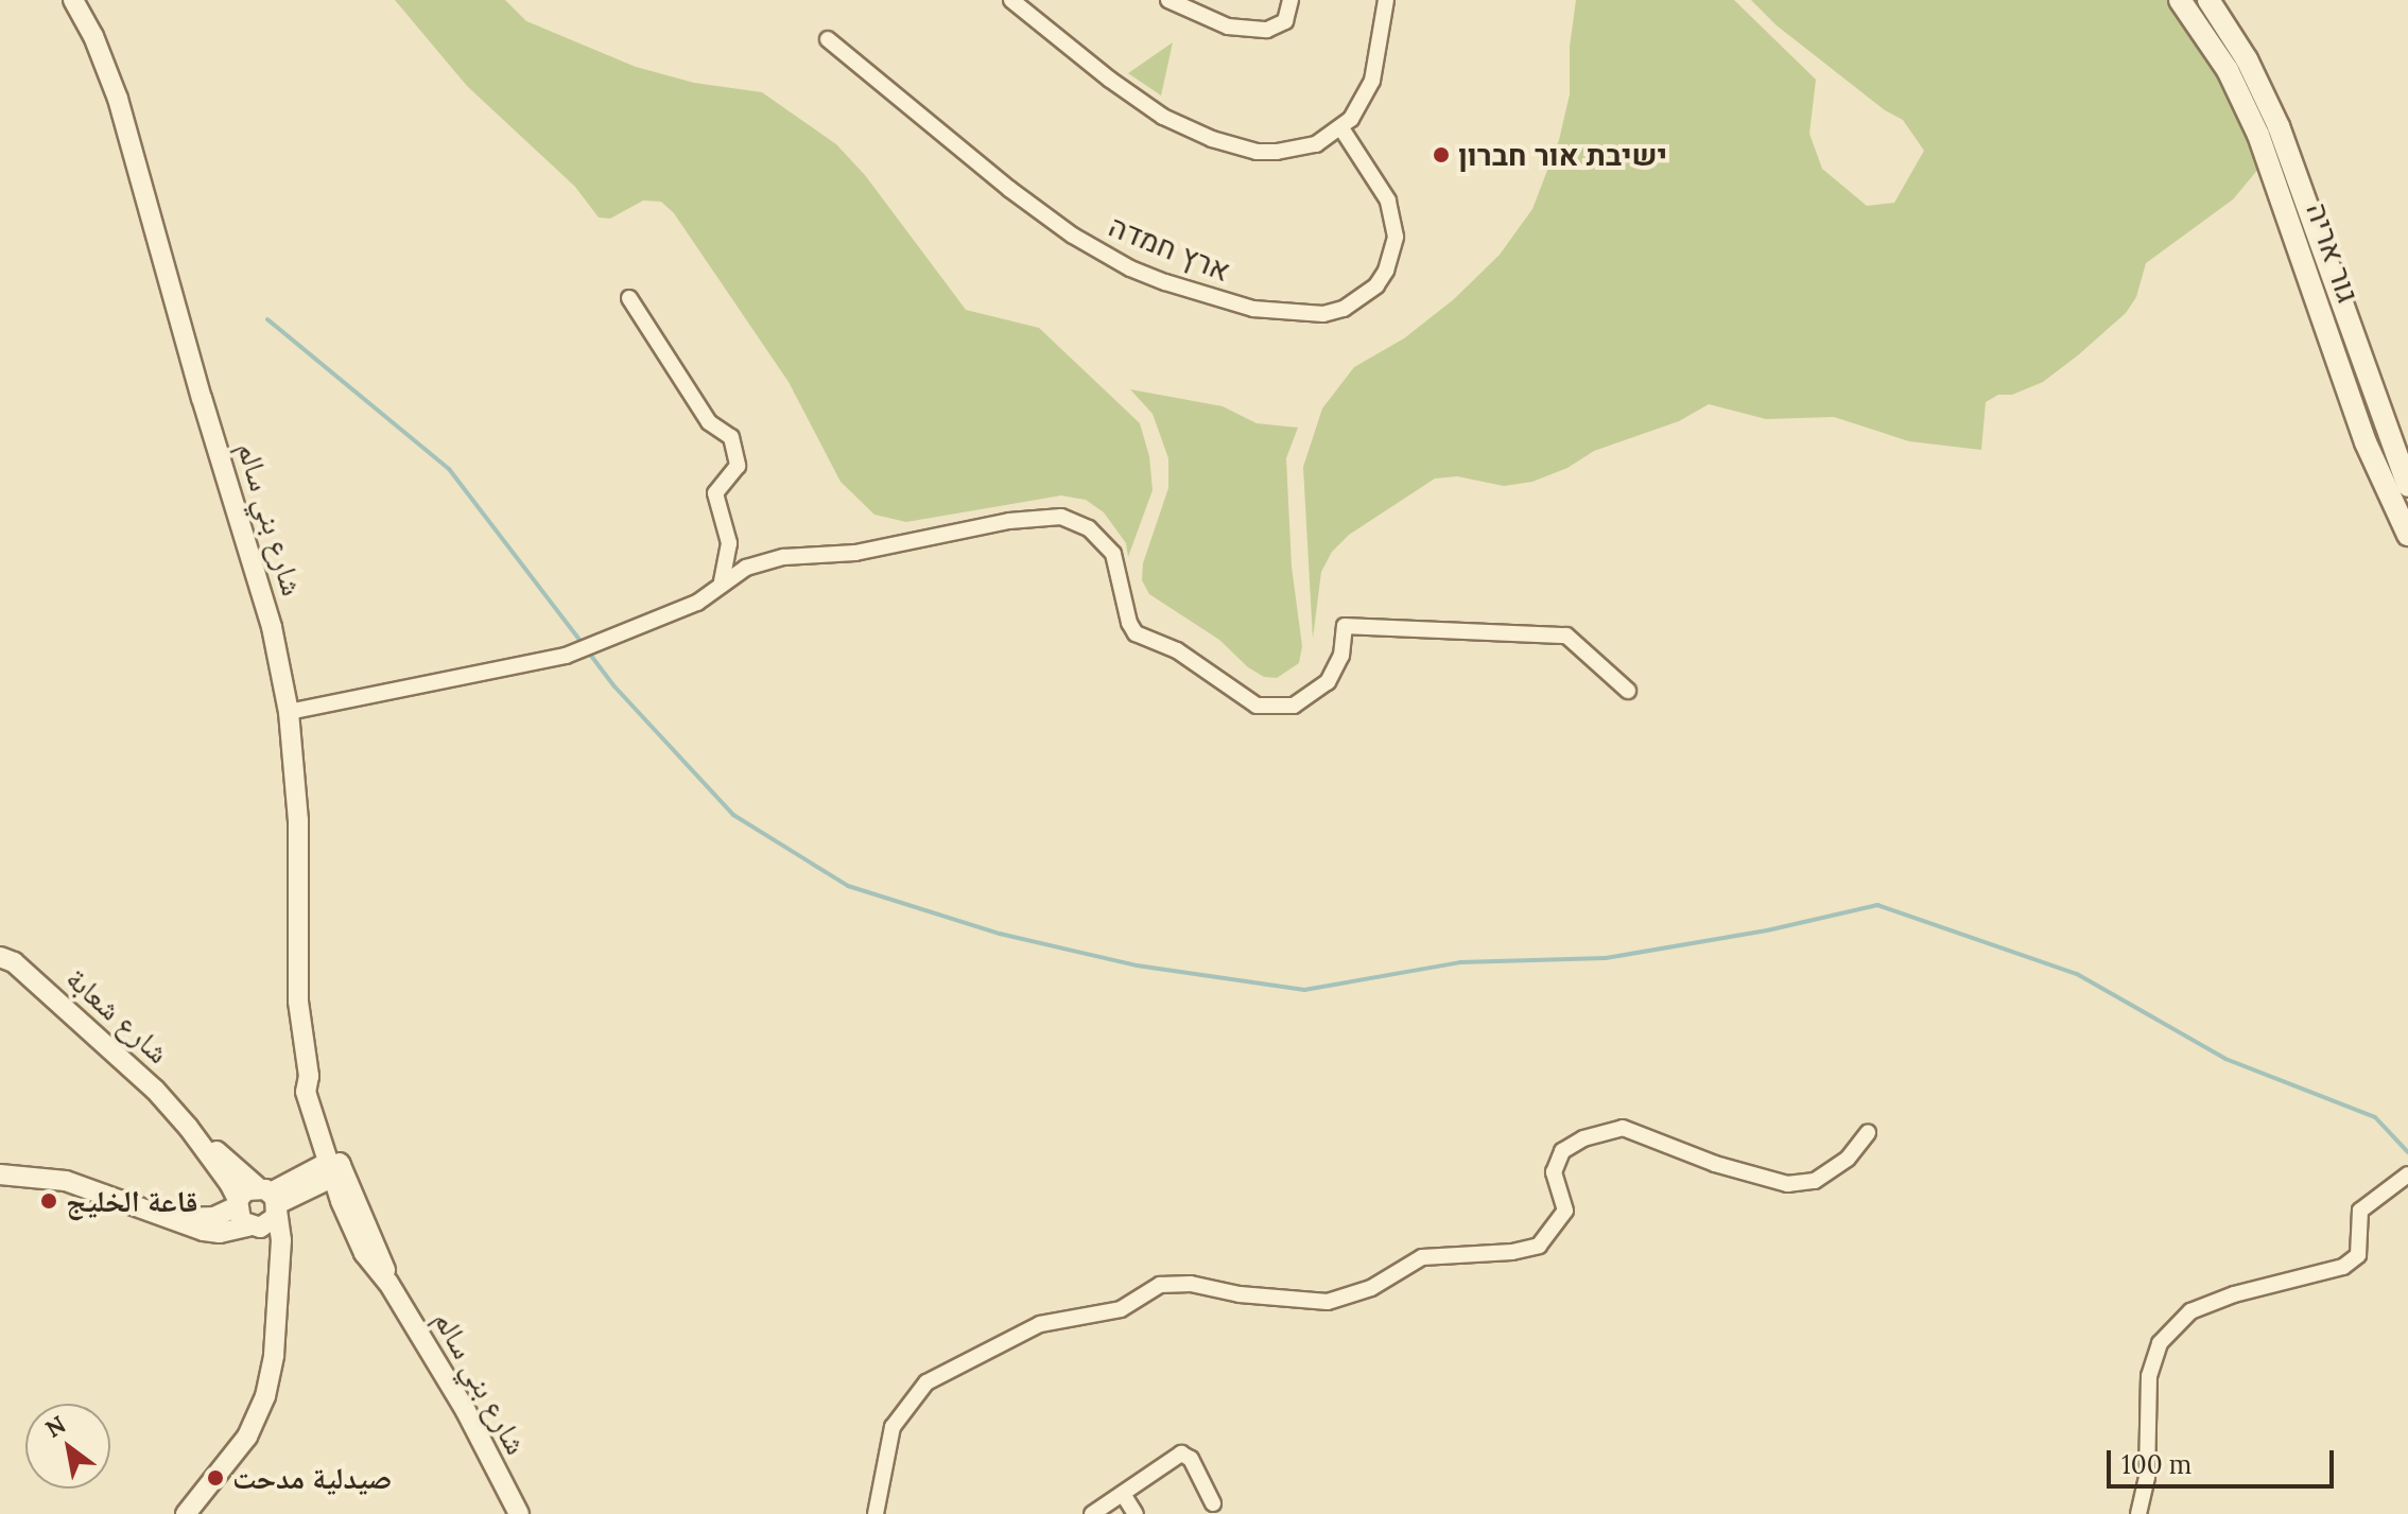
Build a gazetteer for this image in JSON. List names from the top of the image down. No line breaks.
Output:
{"streets":{"main road":["גור אריה"],"street":["ארץ חמדה","شارع بني سالم","شارع شعابة"]},"places":["ישיבת אור חברון","قاعة الخليج","صيدلية مدحت"],"scale_bar":"100 m","north":"top left"}
